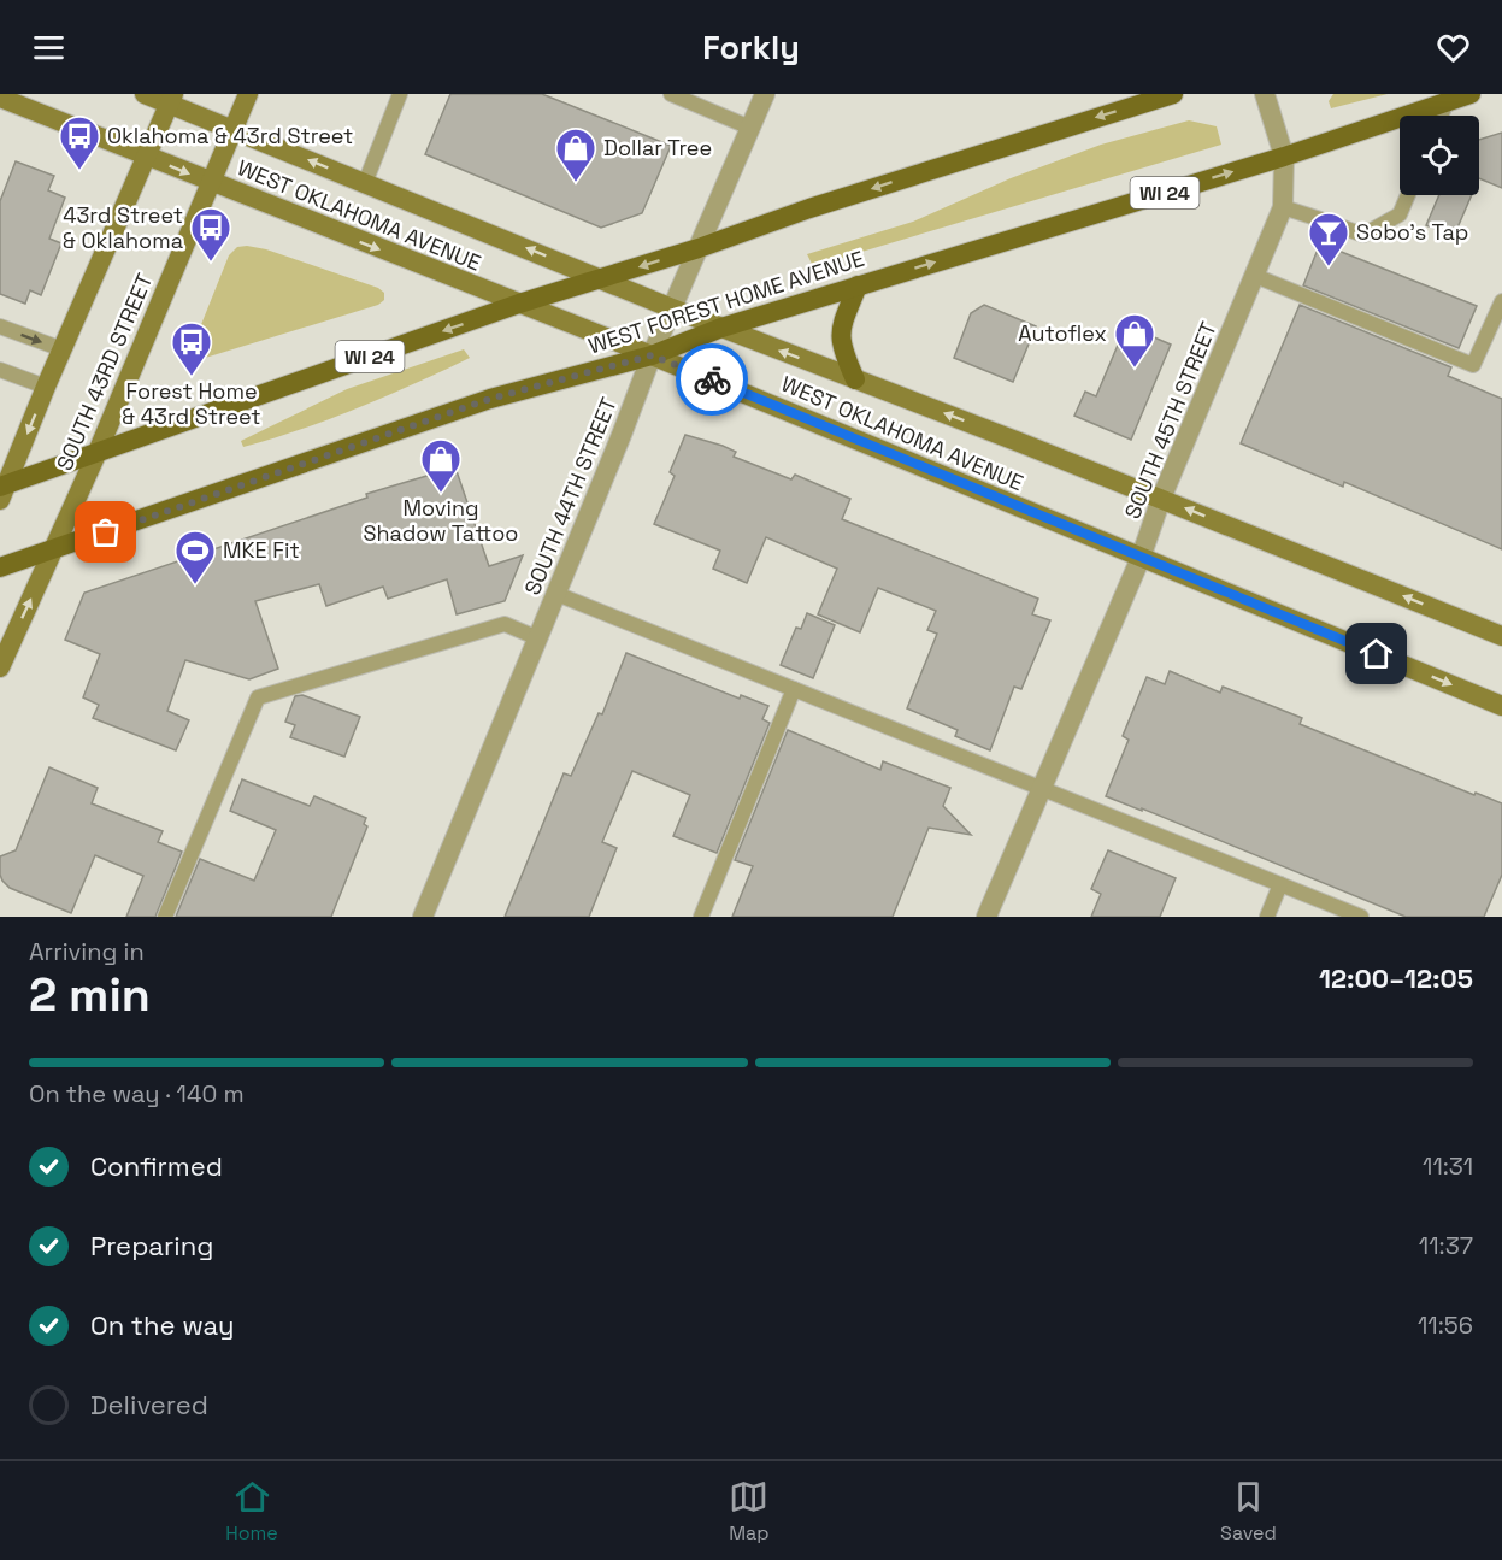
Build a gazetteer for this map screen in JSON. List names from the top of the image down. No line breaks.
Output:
{"streets":{"main road":["WI 24","WEST OKLAHOMA AVENUE","WEST FOREST HOME AVENUE","SOUTH 43RD STREET"],"street":["SOUTH 45TH STREET","SOUTH 44TH STREET"]},"crossings":[["WI 24","WEST OKLAHOMA AVENUE"],["WI 24","SOUTH 43RD STREET"],["WI 24","SOUTH 44TH STREET"],["WEST OKLAHOMA AVENUE","WEST FOREST HOME AVENUE"],["WEST OKLAHOMA AVENUE","SOUTH 43RD STREET"],["WEST OKLAHOMA AVENUE","SOUTH 45TH STREET"],["WEST OKLAHOMA AVENUE","SOUTH 44TH STREET"],["WEST FOREST HOME AVENUE","SOUTH 43RD STREET"],["WEST FOREST HOME AVENUE","SOUTH 45TH STREET"],["WEST FOREST HOME AVENUE","SOUTH 44TH STREET"]],"places":{"bus stop":["Oklahoma & 43rd Street","43rd Street & Oklahoma","Forest Home & 43rd Street"],"shop":["Dollar Tree","Autoflex","Moving Shadow Tattoo"],"bar":["Sobo's Tap"],"sports":["MKE Fit"]},"page":{"header":"Forkly","heading":["2 min","Arriving in","12:00–12:05"],"bar":"On the way · 140 m","list":[["Confirmed","11:31"],["Preparing","11:37"],["On the way","11:56"],"Delivered"],"tabs":["Home","Map","Saved"]}}
